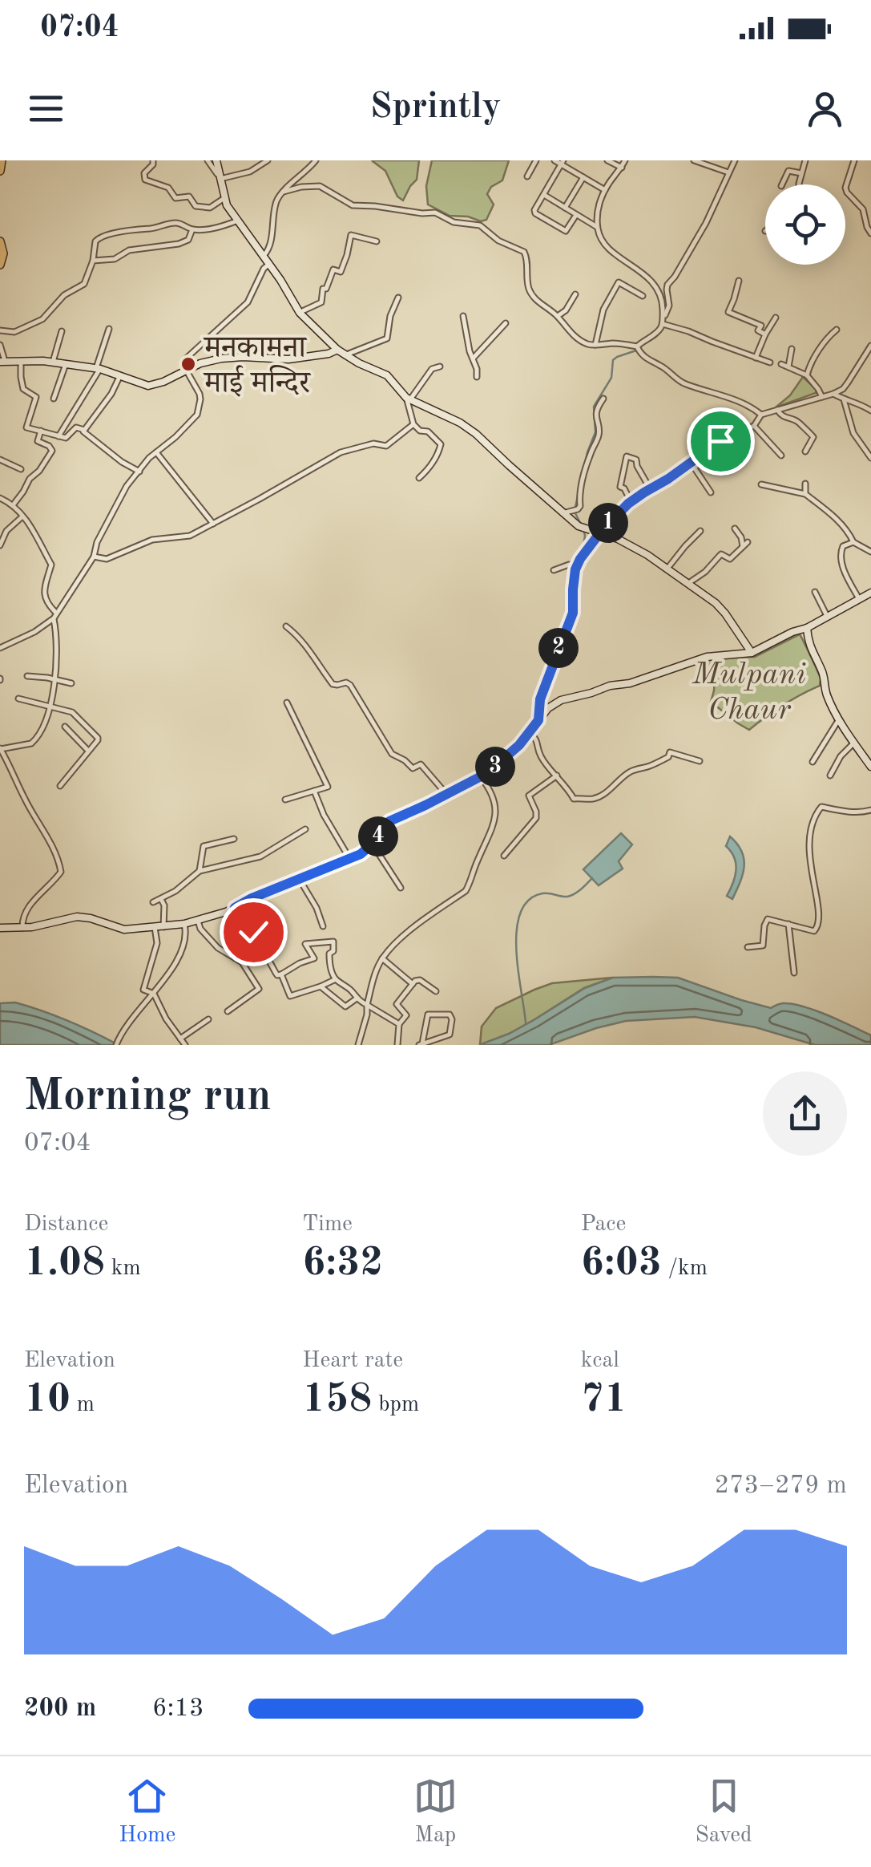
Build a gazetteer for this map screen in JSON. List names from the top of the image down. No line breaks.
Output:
{"parks":["Mulpani Chaur"],"places":["मनकामना माई मन्दिर"],"page":{"status":"07:04","header":"Sprintly","pins":["1","2","3","4"],"heading":["Morning run","07:04"],"stats":[["Distance","1.08 km"],["Time","6:32"],["Pace","6:03 /km"],["Elevation","10 m"],["Heart rate","158 bpm"],["kcal","71"]],"chart":["Elevation","273–279 m"],"list":[{"name":"200 m","note":"6:13"}],"tabs":["Home","Map","Saved"]}}
